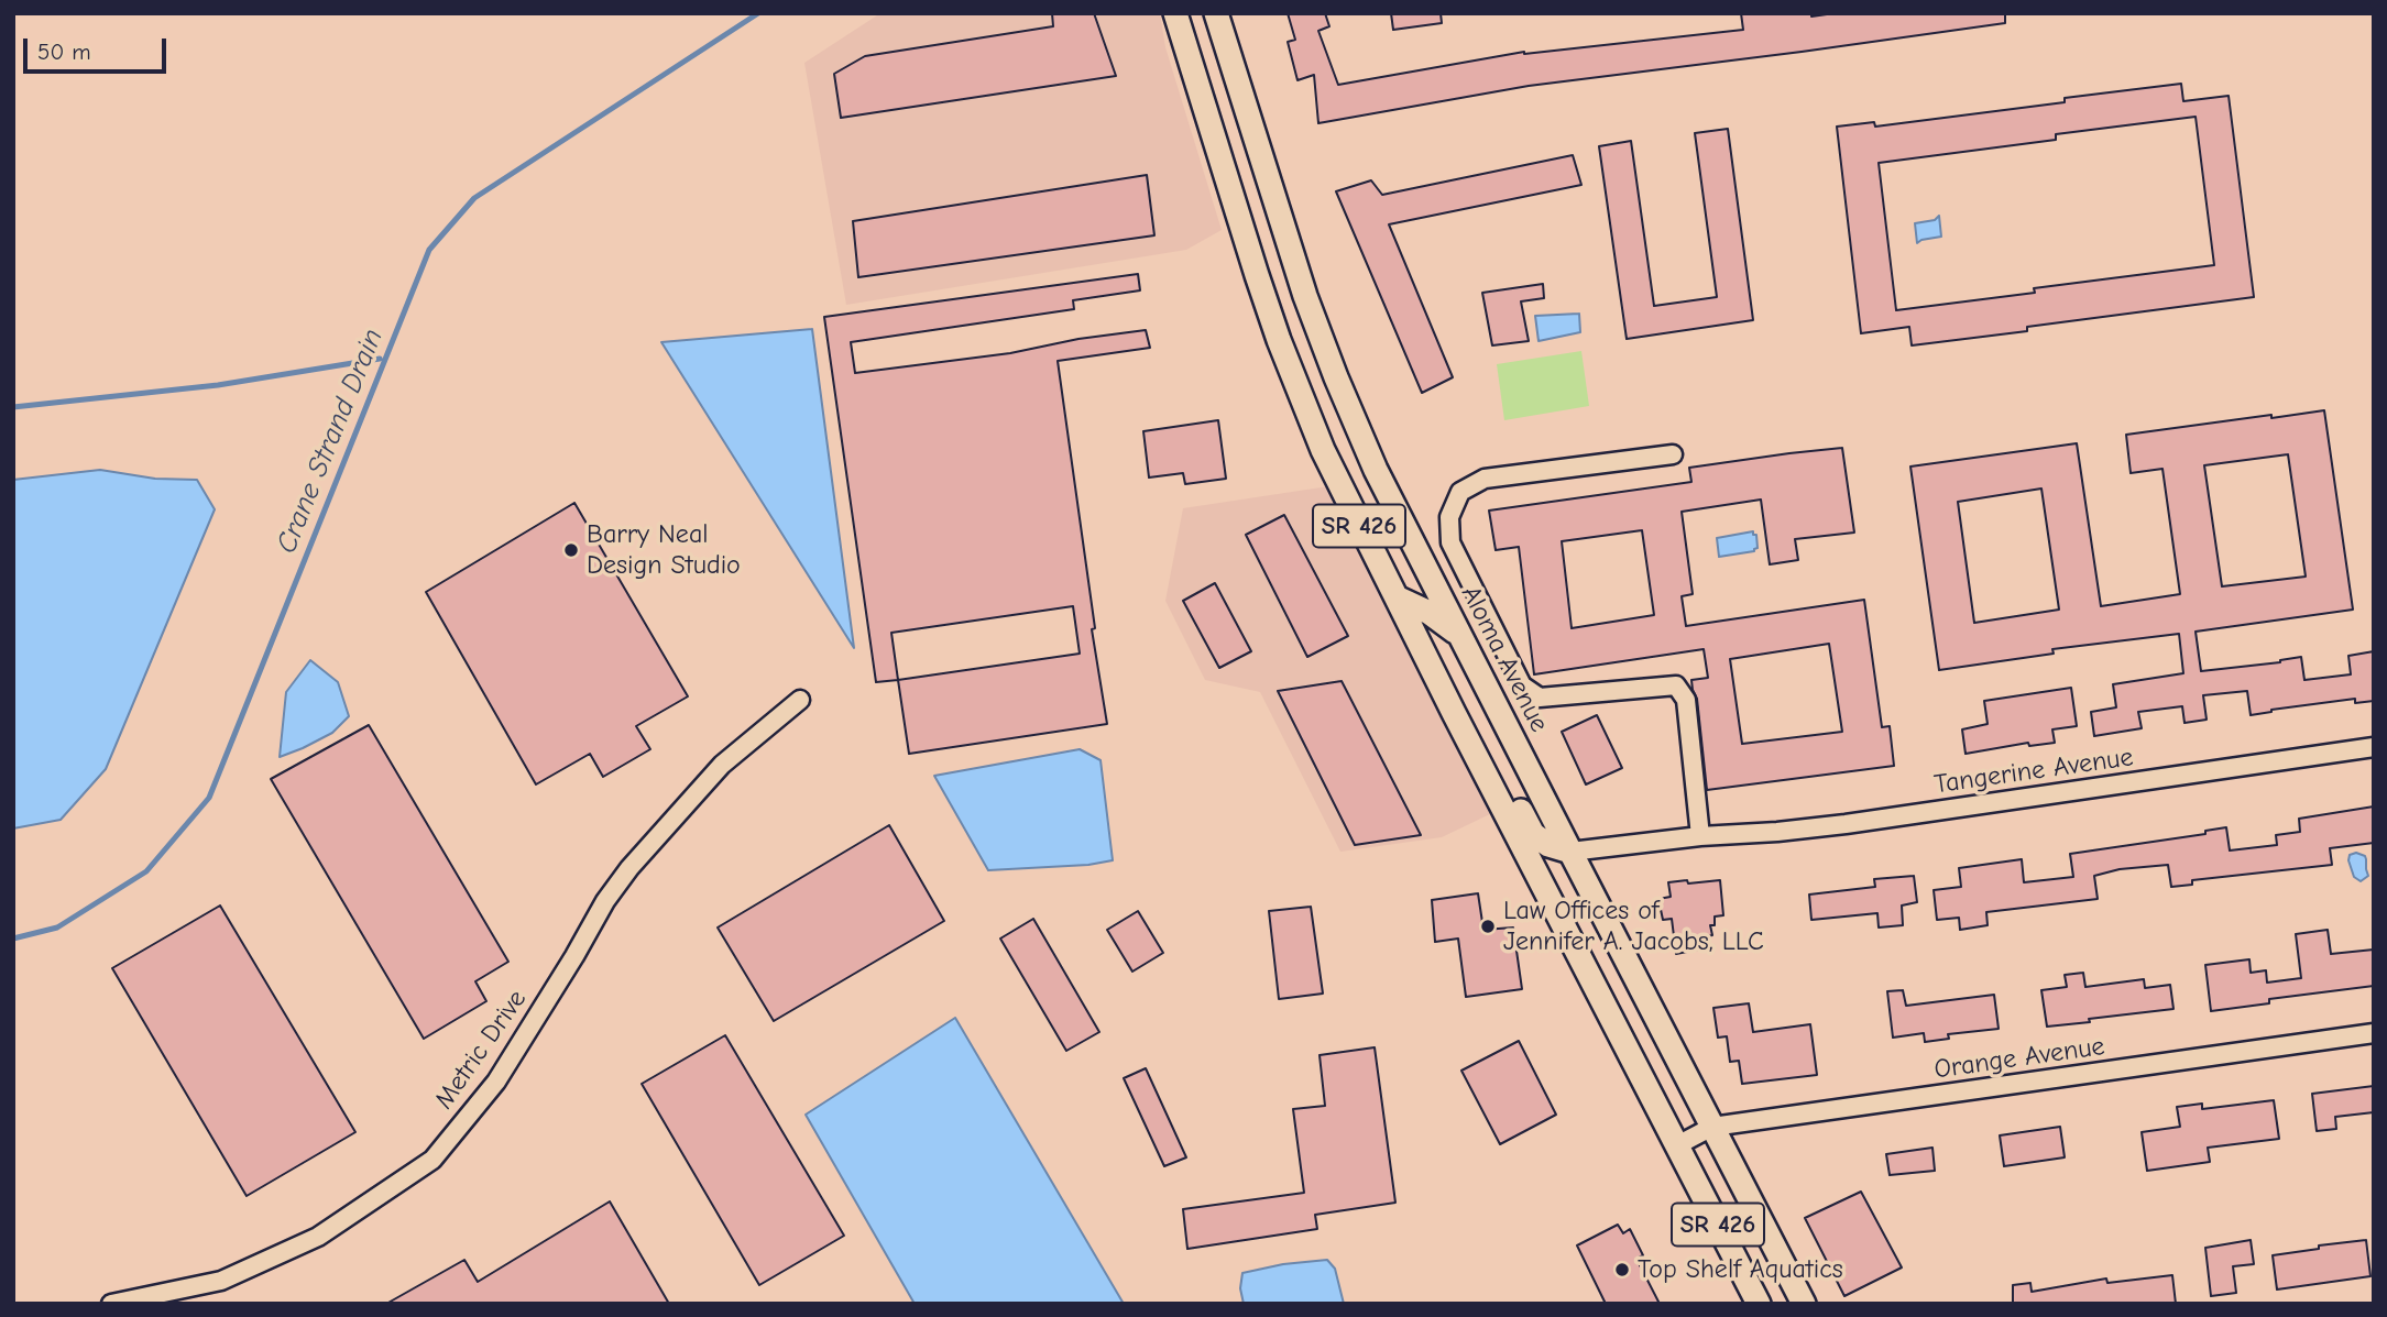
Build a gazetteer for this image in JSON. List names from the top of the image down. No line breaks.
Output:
{"streets":{"main road":["SR 426","Aloma Avenue"],"street":["Tangerine Avenue","Metric Drive","Orange Avenue"]},"crossings":[["SR 426","Orange Avenue"],["Aloma Avenue","Tangerine Avenue"],["Aloma Avenue","Orange Avenue"]],"water":["Crane Strand Drain"],"places":["Barry Neal Design Studio","Law Offices of Jennifer A. Jacobs, LLC","Top Shelf Aquatics"],"scale_bar":"50 m"}
